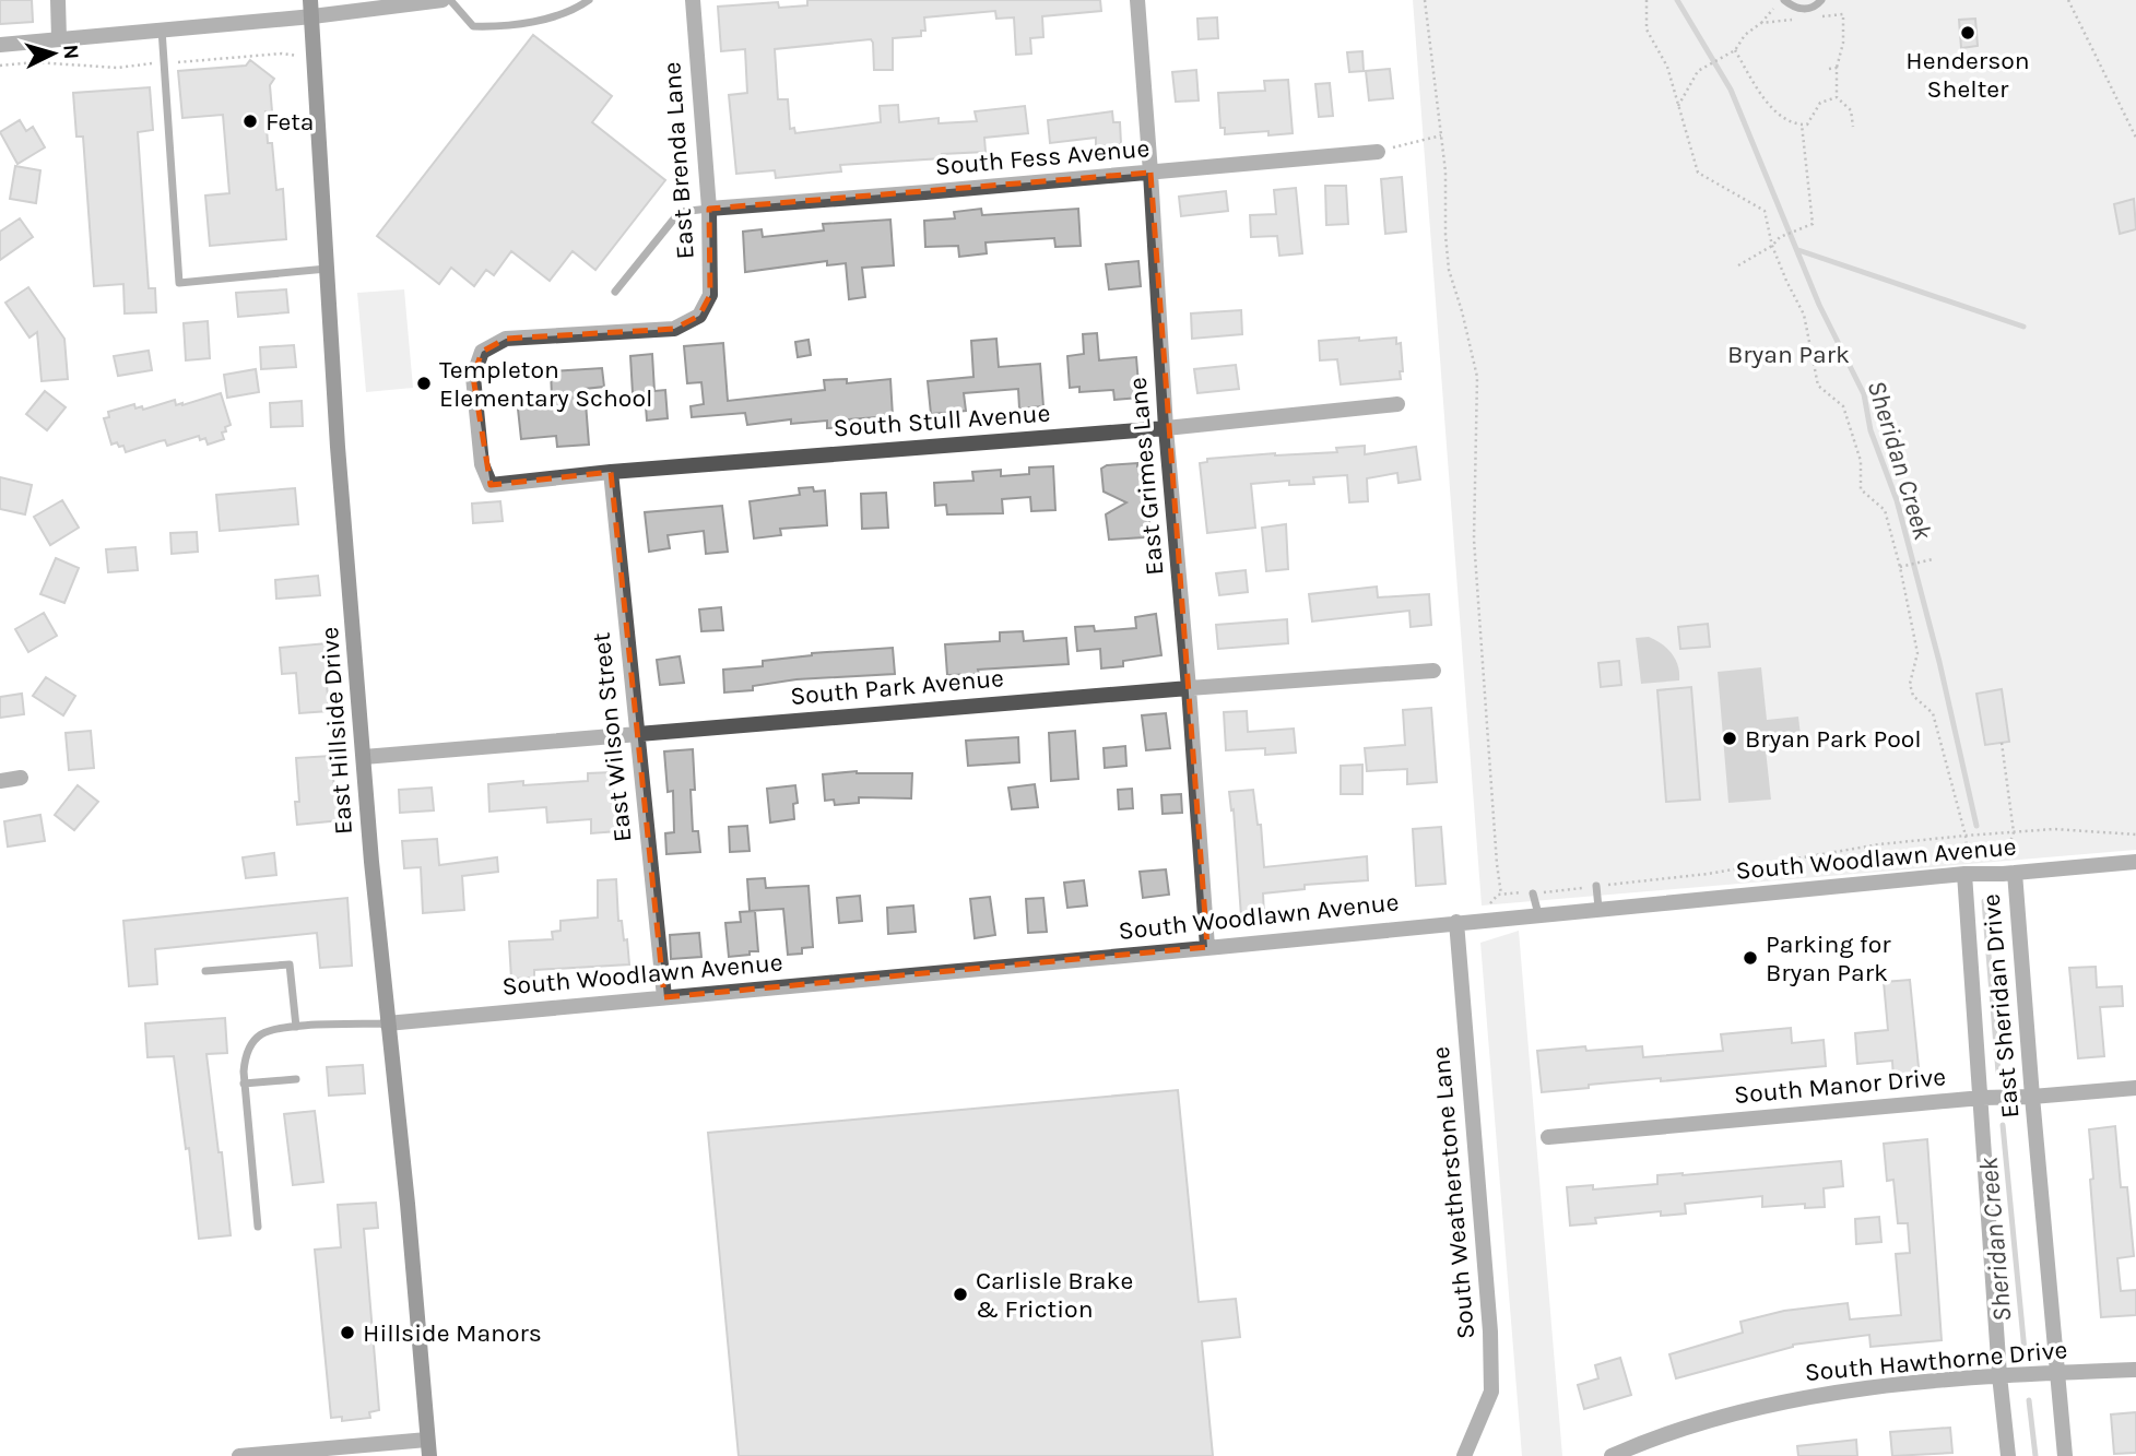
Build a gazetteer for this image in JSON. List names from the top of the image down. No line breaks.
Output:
{"streets":{"main road":["East Hillside Drive"],"street":["South Fess Avenue","East Brenda Lane","South Stull Avenue","East Grimes Lane","South Park Avenue","East Wilson Street","South Woodlawn Avenue","East Sheridan Drive","South Manor Drive","South Weatherstone Lane","South Hawthorne Drive"]},"crossings":[["South Fess Avenue","East Brenda Lane"],["South Fess Avenue","East Grimes Lane"],["East Brenda Lane","South Stull Avenue"],["South Stull Avenue","East Grimes Lane"],["South Stull Avenue","East Wilson Street"],["East Grimes Lane","South Park Avenue"],["East Grimes Lane","South Woodlawn Avenue"],["South Park Avenue","East Hillside Drive"],["South Park Avenue","East Wilson Street"],["East Hillside Drive","South Woodlawn Avenue"],["East Wilson Street","South Woodlawn Avenue"],["South Woodlawn Avenue","East Sheridan Drive"],["South Woodlawn Avenue","South Weatherstone Lane"],["East Sheridan Drive","South Manor Drive"],["East Sheridan Drive","South Hawthorne Drive"]],"water":["Sheridan Creek"],"parks":["Bryan Park"],"places":["Henderson Shelter","Feta","Templeton Elementary School","Bryan Park Pool","Parking for Bryan Park","Carlisle Brake & Friction","Hillside Manors"],"north":"right"}
